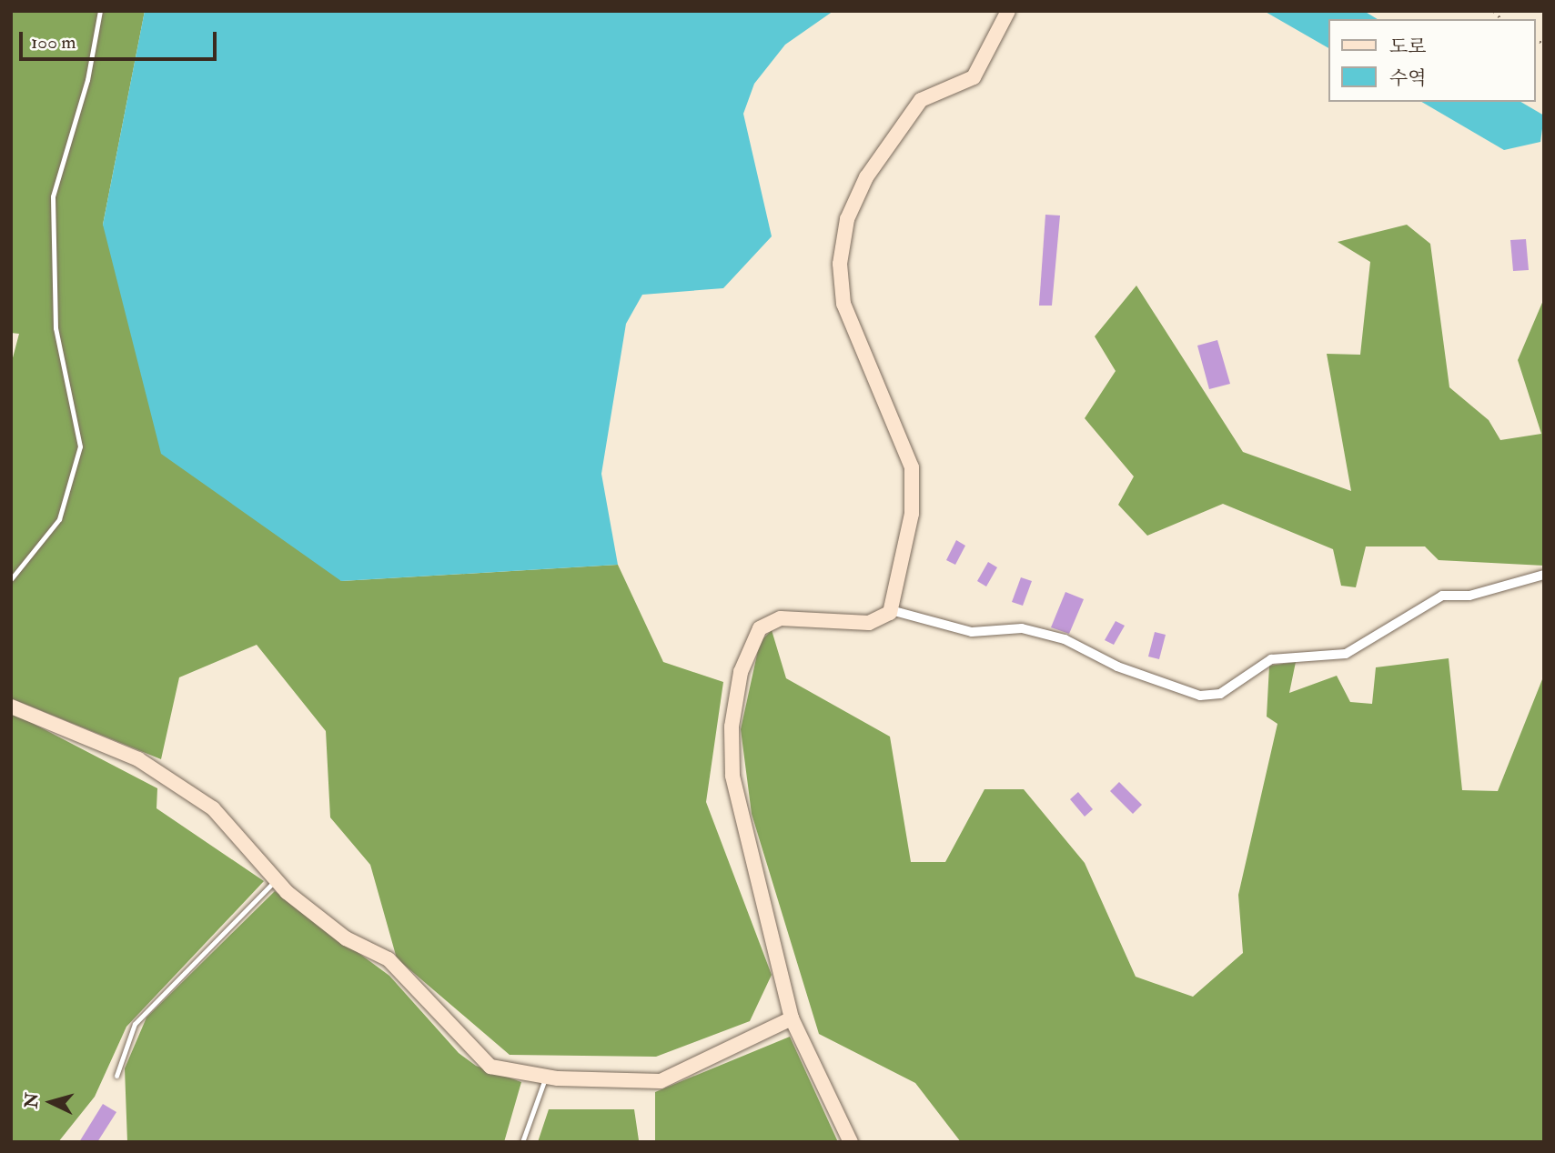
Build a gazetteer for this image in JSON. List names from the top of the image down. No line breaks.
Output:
{"legend":["도로","수역"],"scale_bar":"100 m","north":"left"}
